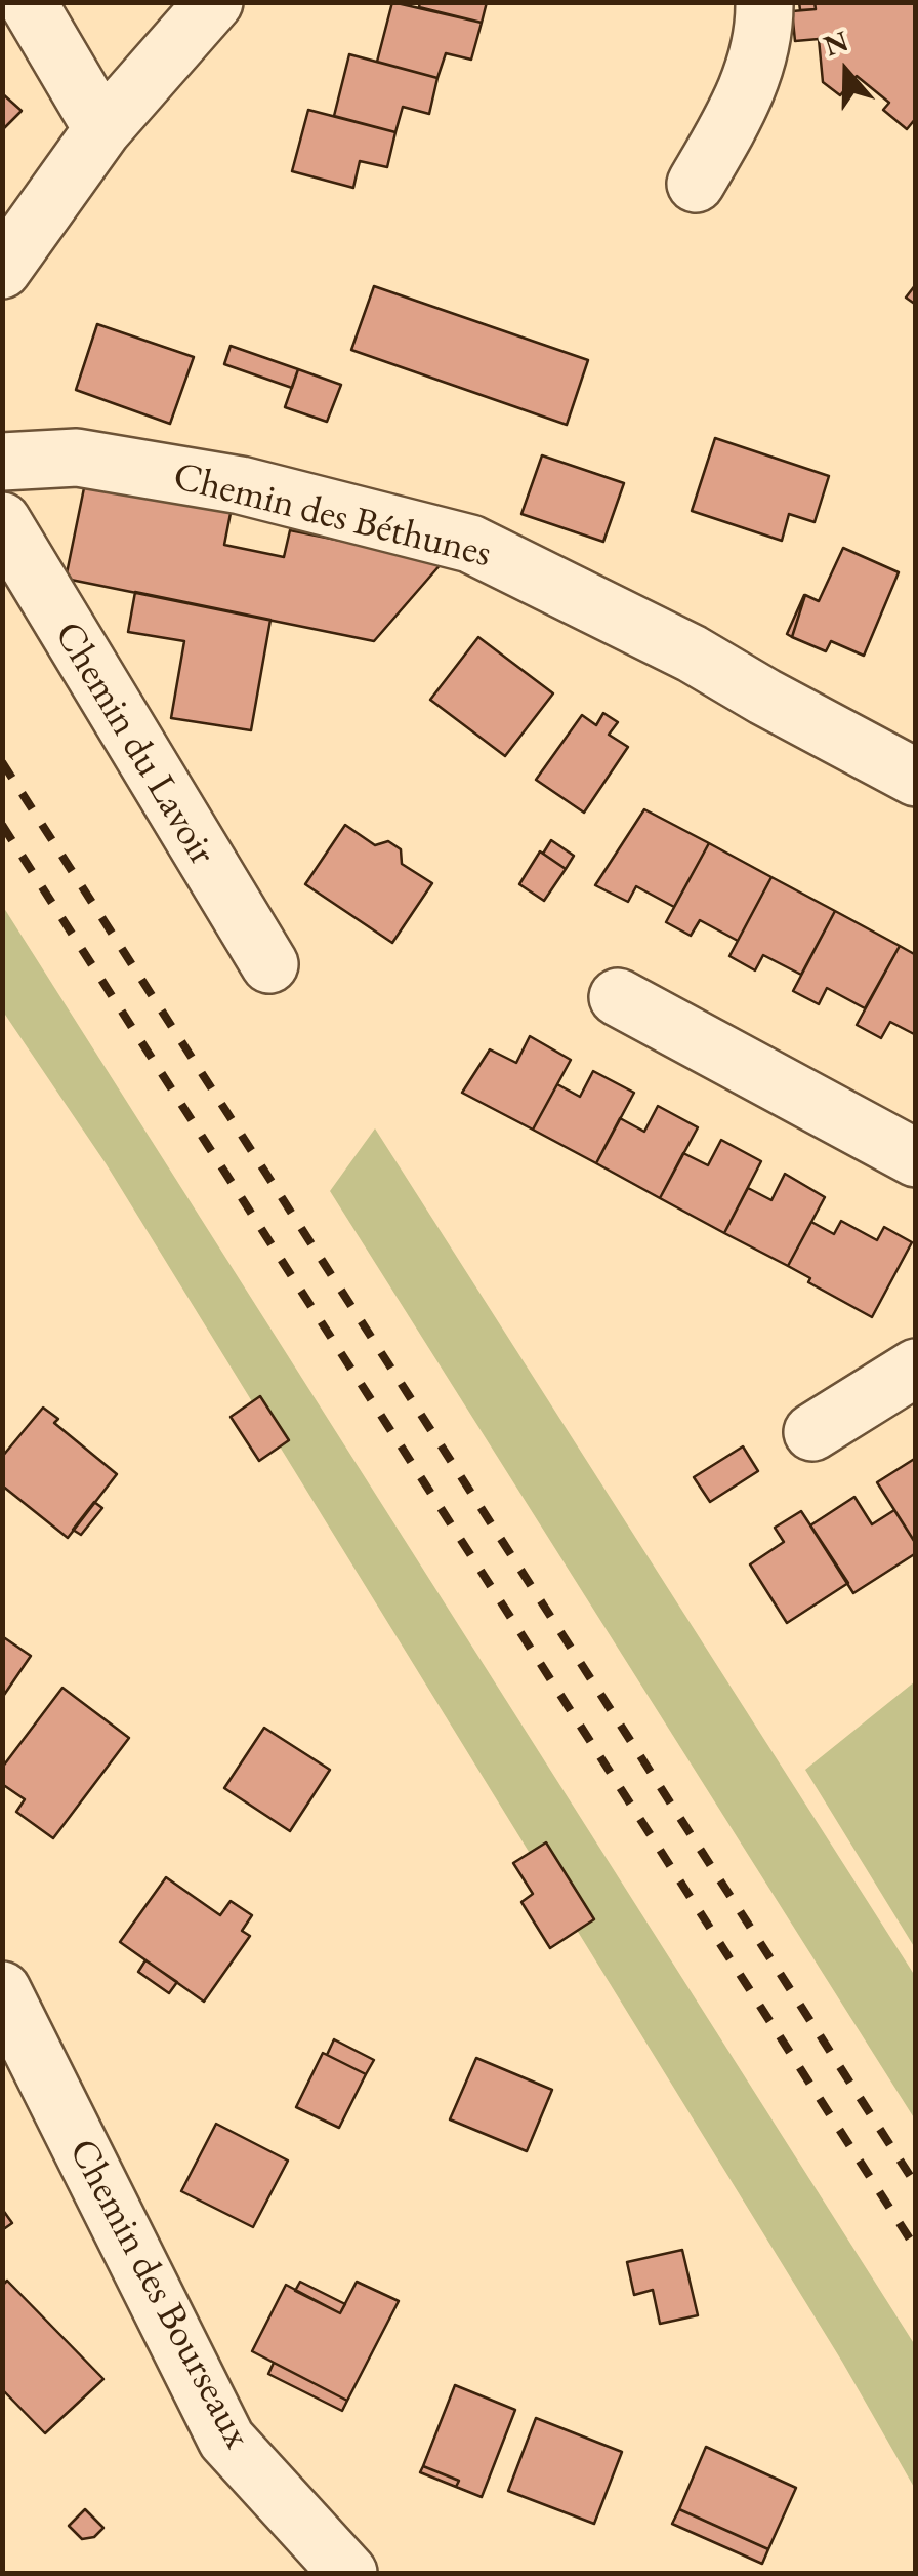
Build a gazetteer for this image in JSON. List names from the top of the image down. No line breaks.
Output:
{"streets":{"street":["Chemin des Béthunes","Chemin du Lavoir","Chemin des Bourseaux"]},"north":"top"}
